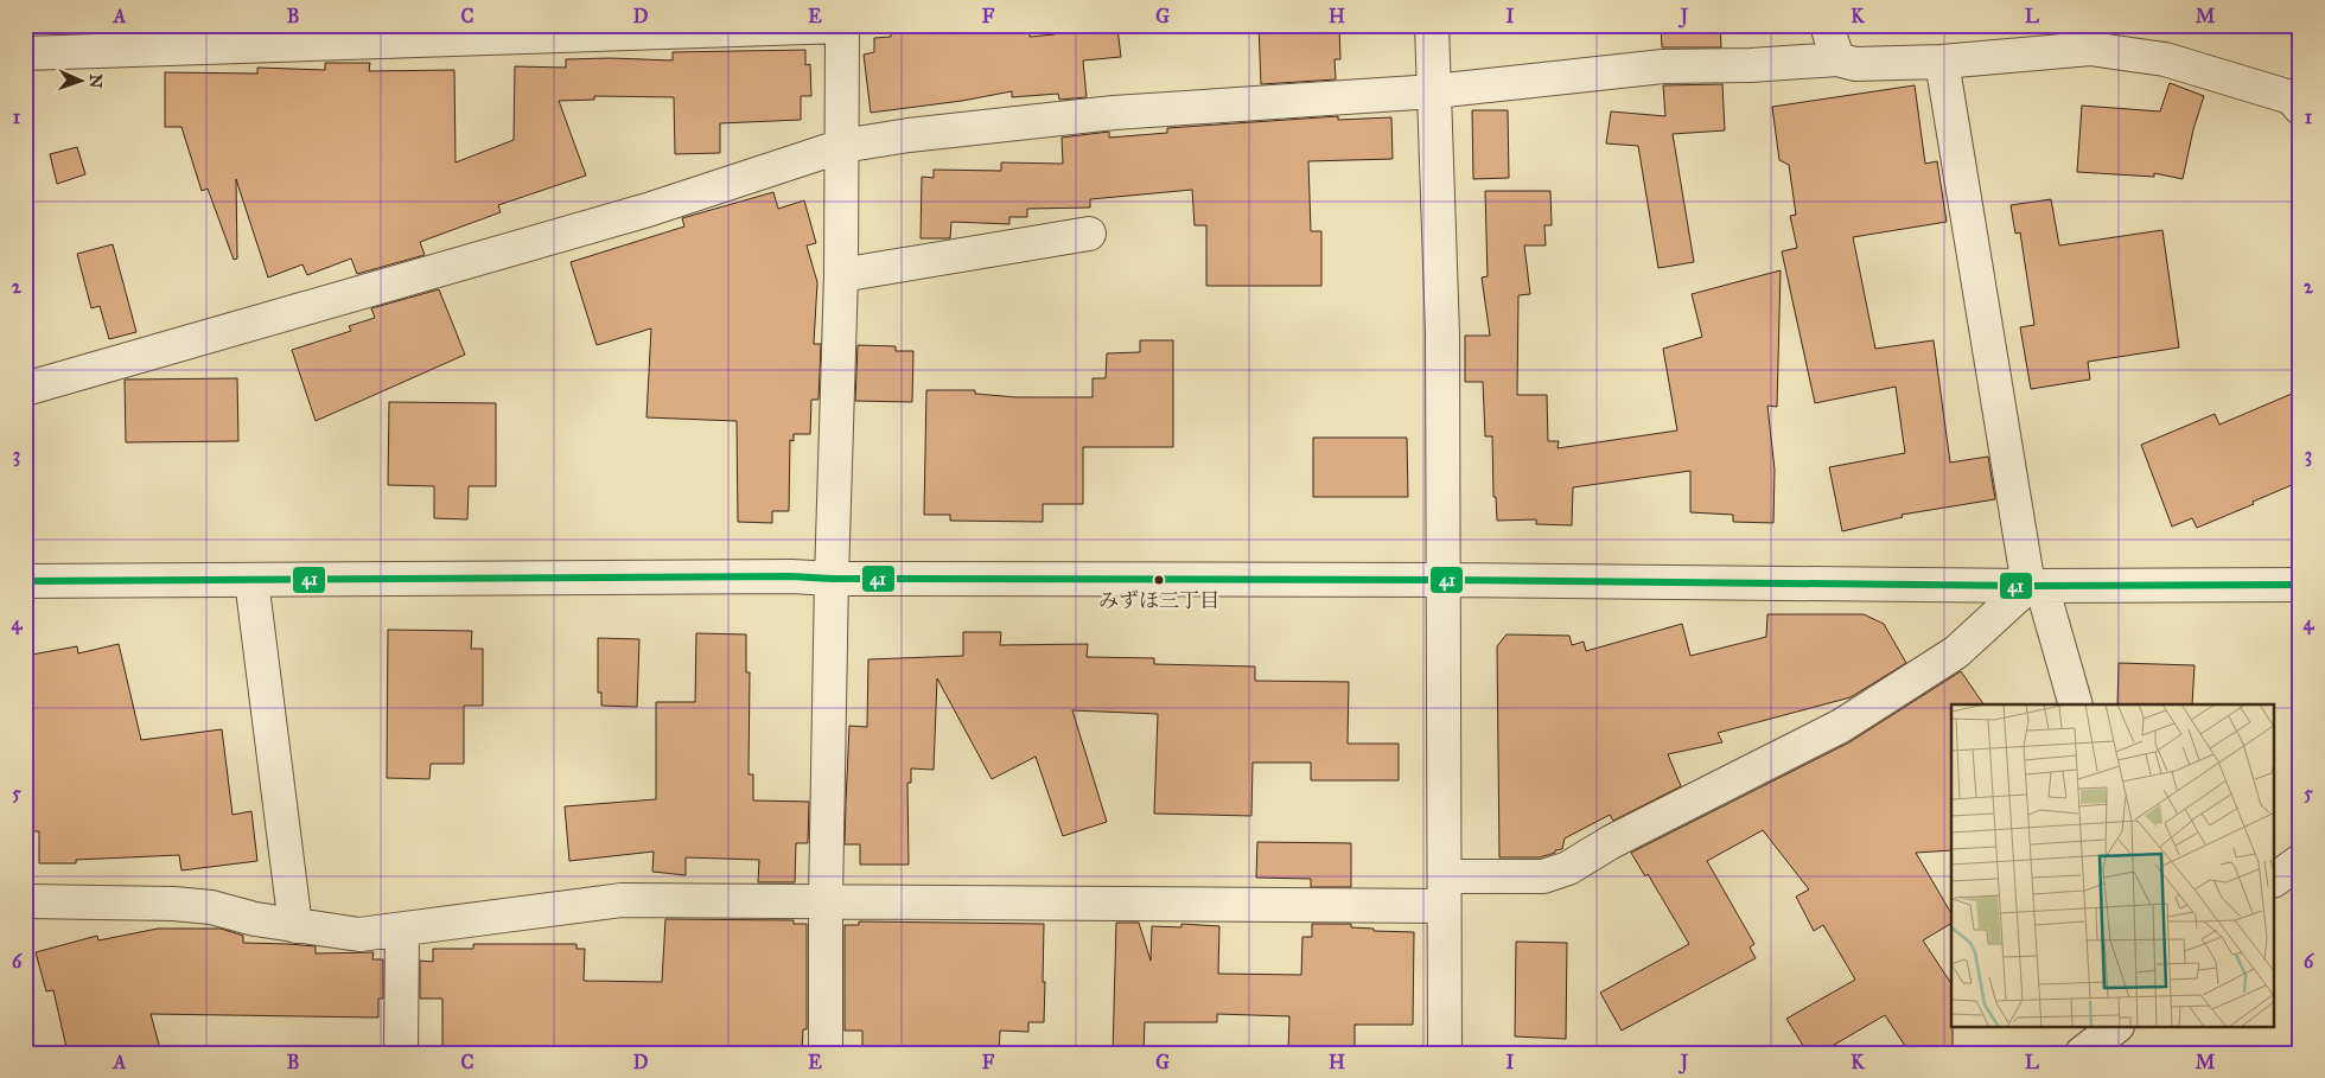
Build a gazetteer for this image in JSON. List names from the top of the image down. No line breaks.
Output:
{"places":["みずほ三丁目"],"lines":["transit line 41"],"north":"right","grid":{"columns":["A","B","C","D","E","F","G","H","I","J","K","L","M"],"rows":["1","2","3","4","5","6"]}}
